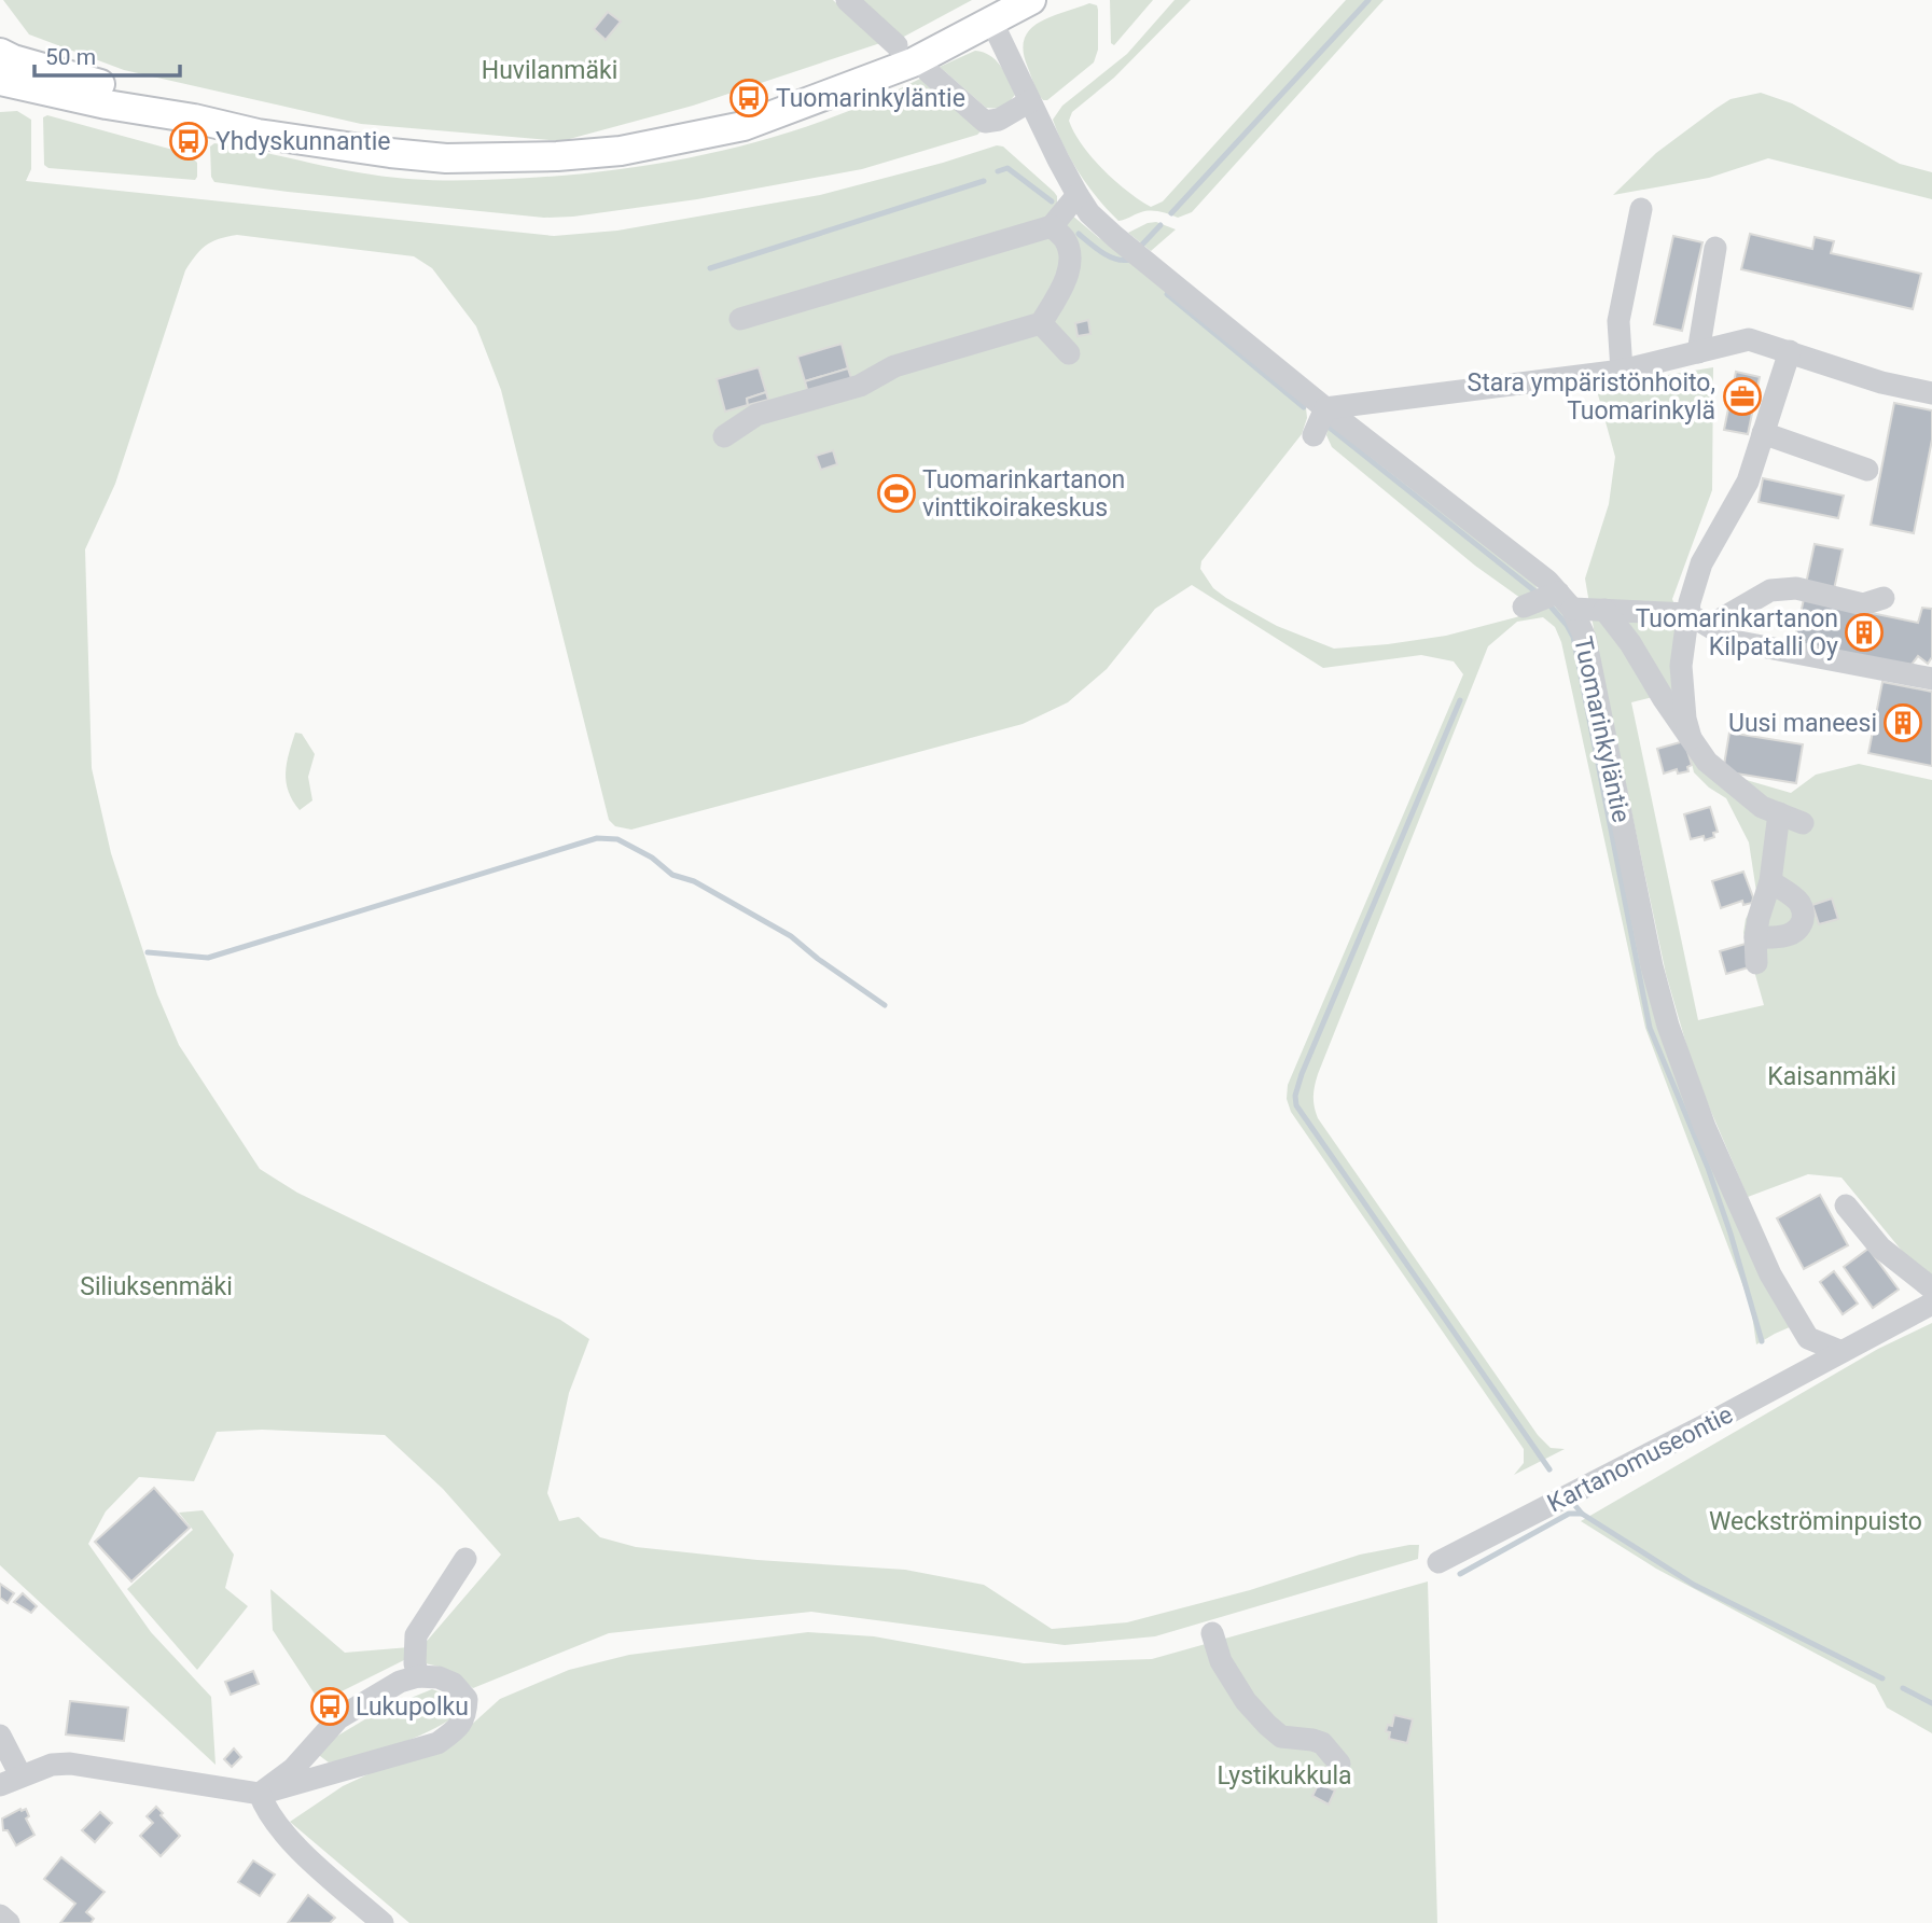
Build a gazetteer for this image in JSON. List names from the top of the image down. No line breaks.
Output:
{"streets":{"street":["Tuomarinkyläntie","Kartanomuseontie"]},"crossings":[["Tuomarinkyläntie","Kartanomuseontie"]],"parks":["Huvilanmäki","Kaisanmäki","Siliuksenmäki","Weckströminpuisto","Lystikukkula"],"places":{"bus stop":["Tuomarinkyläntie","Yhdyskunnantie","Lukupolku"],"office":["Stara ympäristönhoito, Tuomarinkylä"],"sports":["Tuomarinkartanon vinttikoirakeskus"],"building":["Tuomarinkartanon Kilpatalli Oy","Uusi maneesi"]},"scale_bar":"50 m"}
